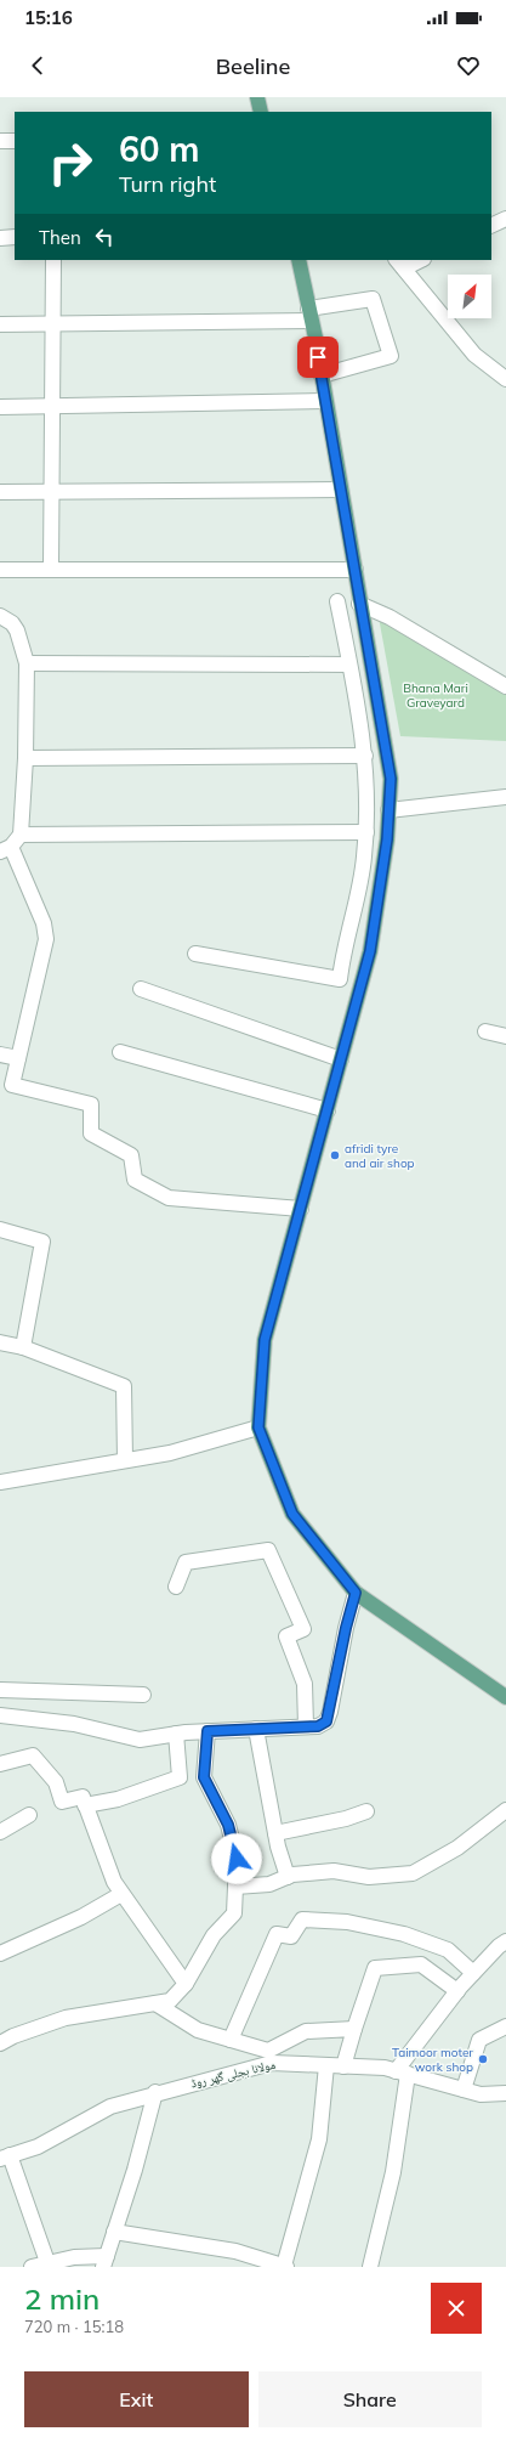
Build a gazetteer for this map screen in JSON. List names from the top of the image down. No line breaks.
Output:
{"streets":{"street":["مولانا بجلی گھر روڈ"]},"parks":["Bhana Mari Graveyard"],"places":["afridi tyre and air shop","Taimoor moter work shop"],"north":"top right","page":{"status":"15:16","header":"Beeline","turn":["60 m","Turn right"],"then":"Then","heading":["2 min","720 m · 15:18"],"buttons":["Exit","Share"]}}
